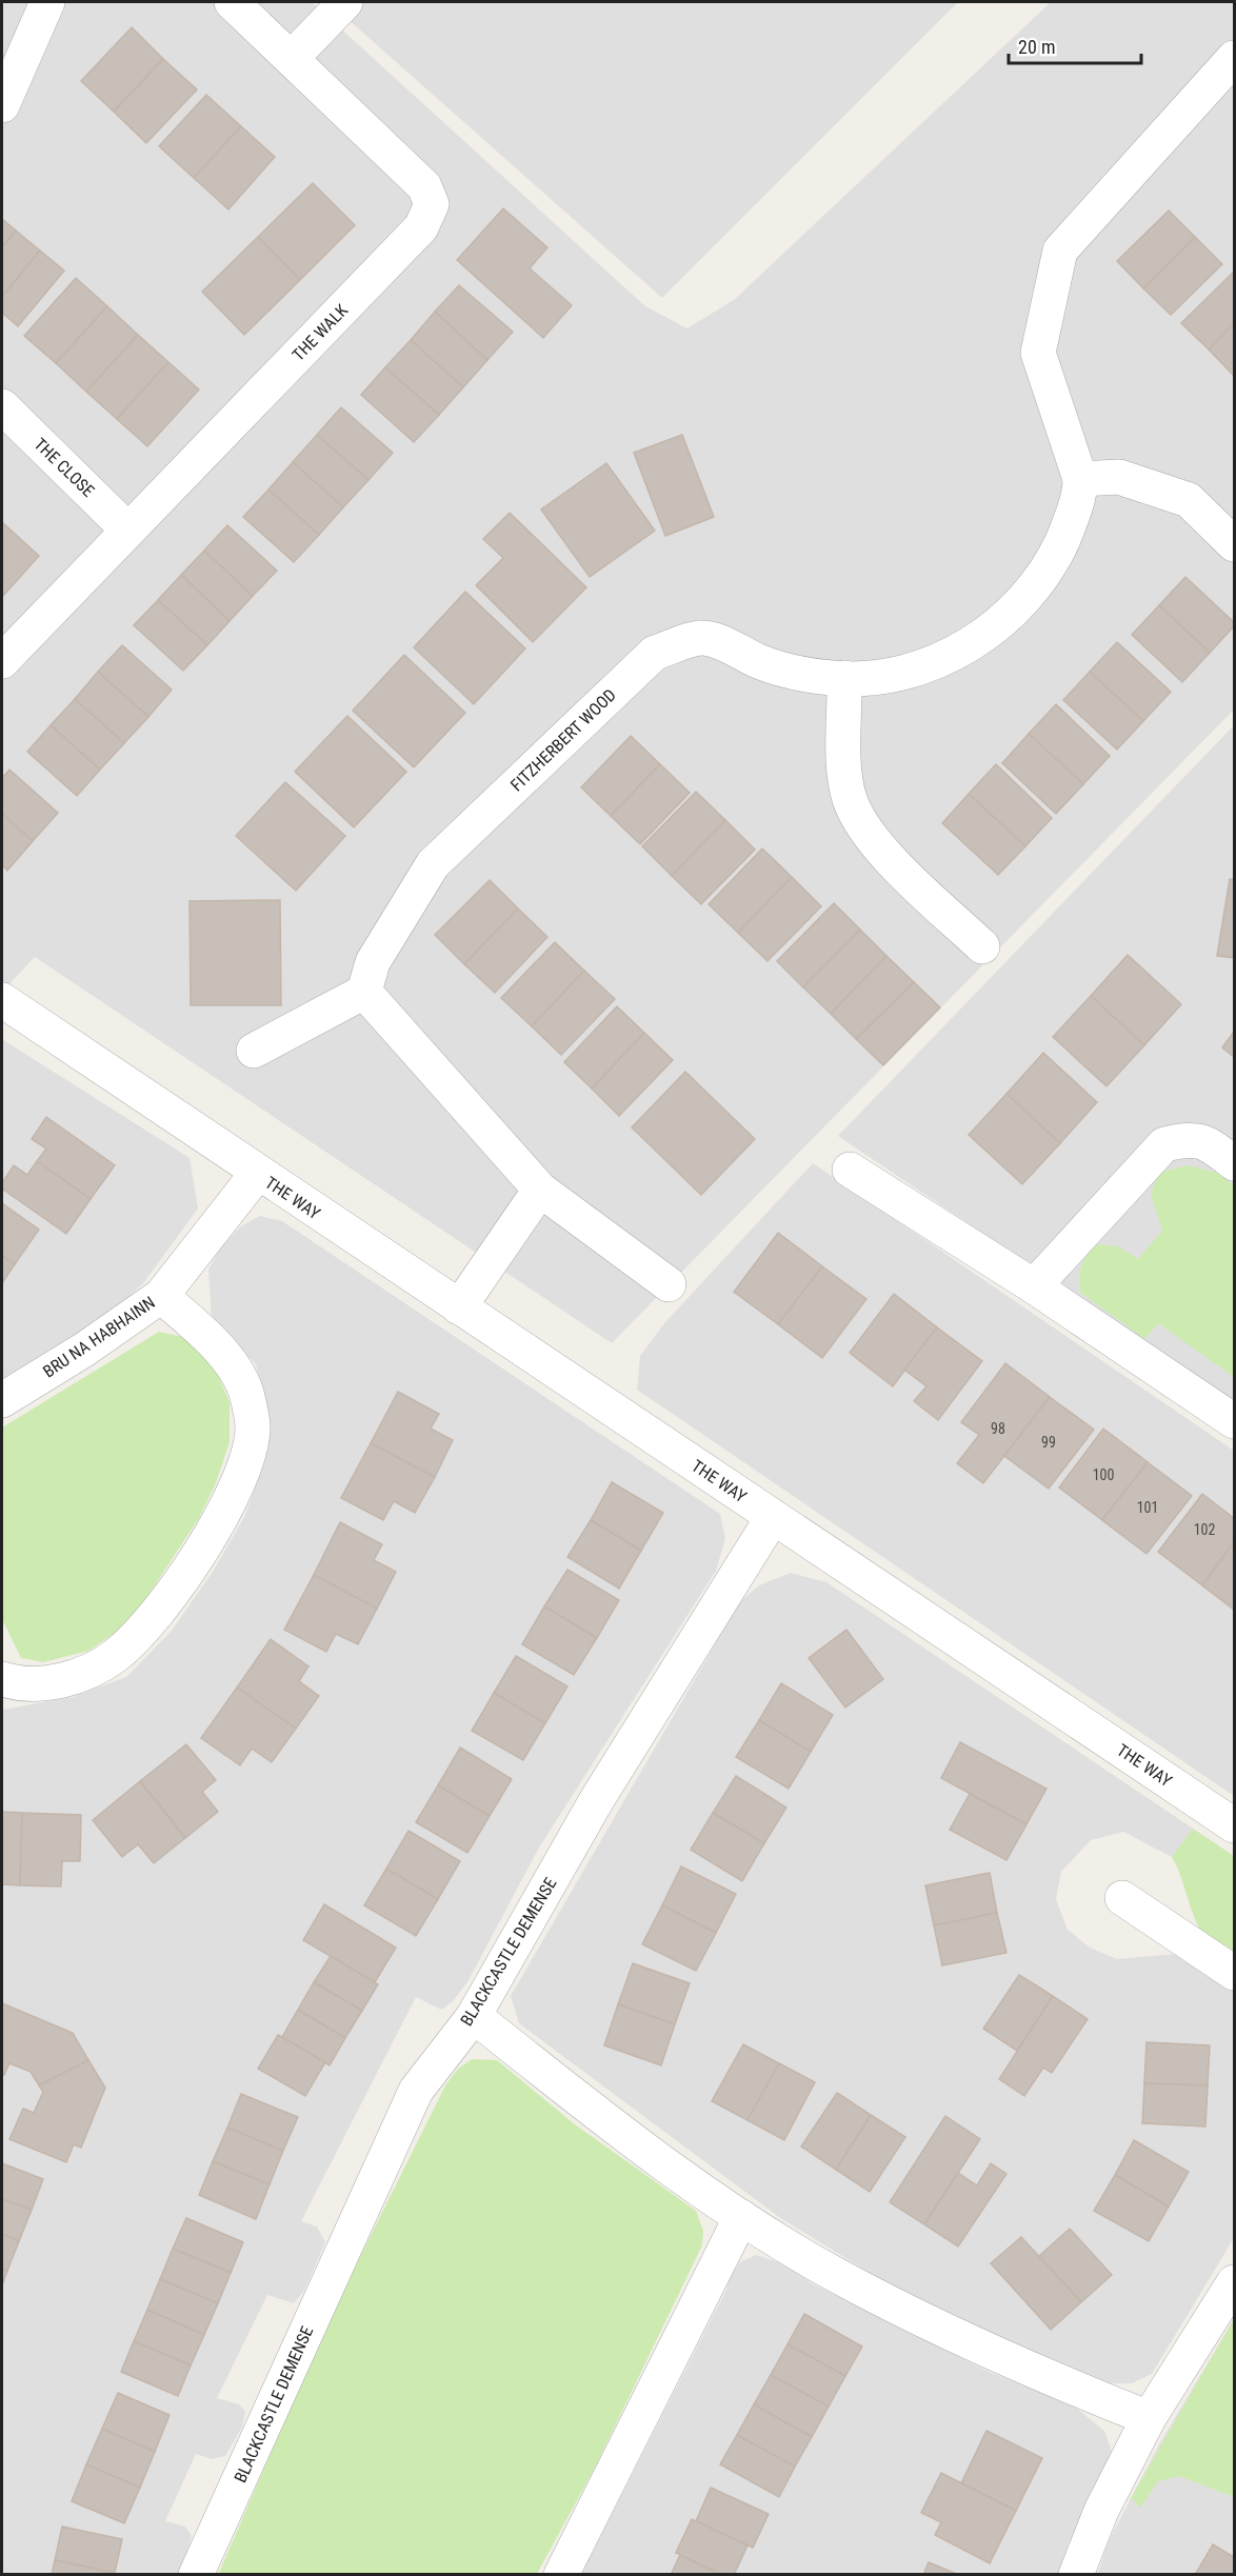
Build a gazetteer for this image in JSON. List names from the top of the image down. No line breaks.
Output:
{"streets":{"street":["THE WALK","THE CLOSE","FITZHERBERT WOOD","THE WAY","BRU NA HABHAINN","BLACKCASTLE DEMENSE"]},"crossings":[["THE WALK","THE CLOSE"],["THE WAY","BRU NA HABHAINN"],["THE WAY","BLACKCASTLE DEMENSE"]],"house_numbers":["98","99","100","101","102"],"scale_bar":"20 m"}
